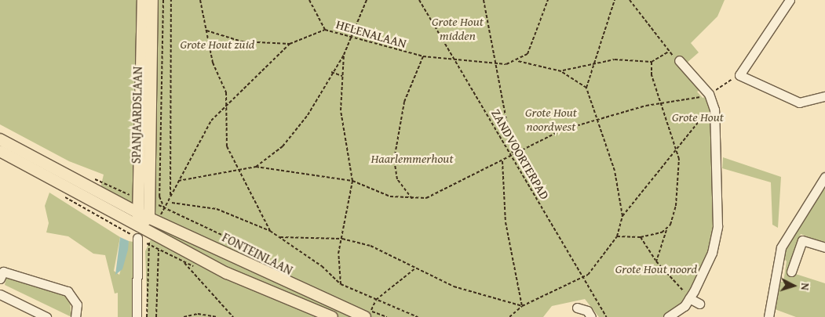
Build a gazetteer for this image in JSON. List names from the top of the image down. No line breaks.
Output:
{"streets":{"main road":["SPANJAARDSLAAN","FONTEINLAAN"],"path":["HELENALAAN","ZANDVOORTERPAD"]},"crossings":[["HELENALAAN","SPANJAARDSLAAN"],["HELENALAAN","ZANDVOORTERPAD"],["HELENALAAN","FONTEINLAAN"],["SPANJAARDSLAAN","FONTEINLAAN"]],"parks":["Grote Hout midden","Grote Hout zuid","Grote Hout noordwest","Grote Hout","Haarlemmerhout","Grote Hout noord"],"north":"right"}
